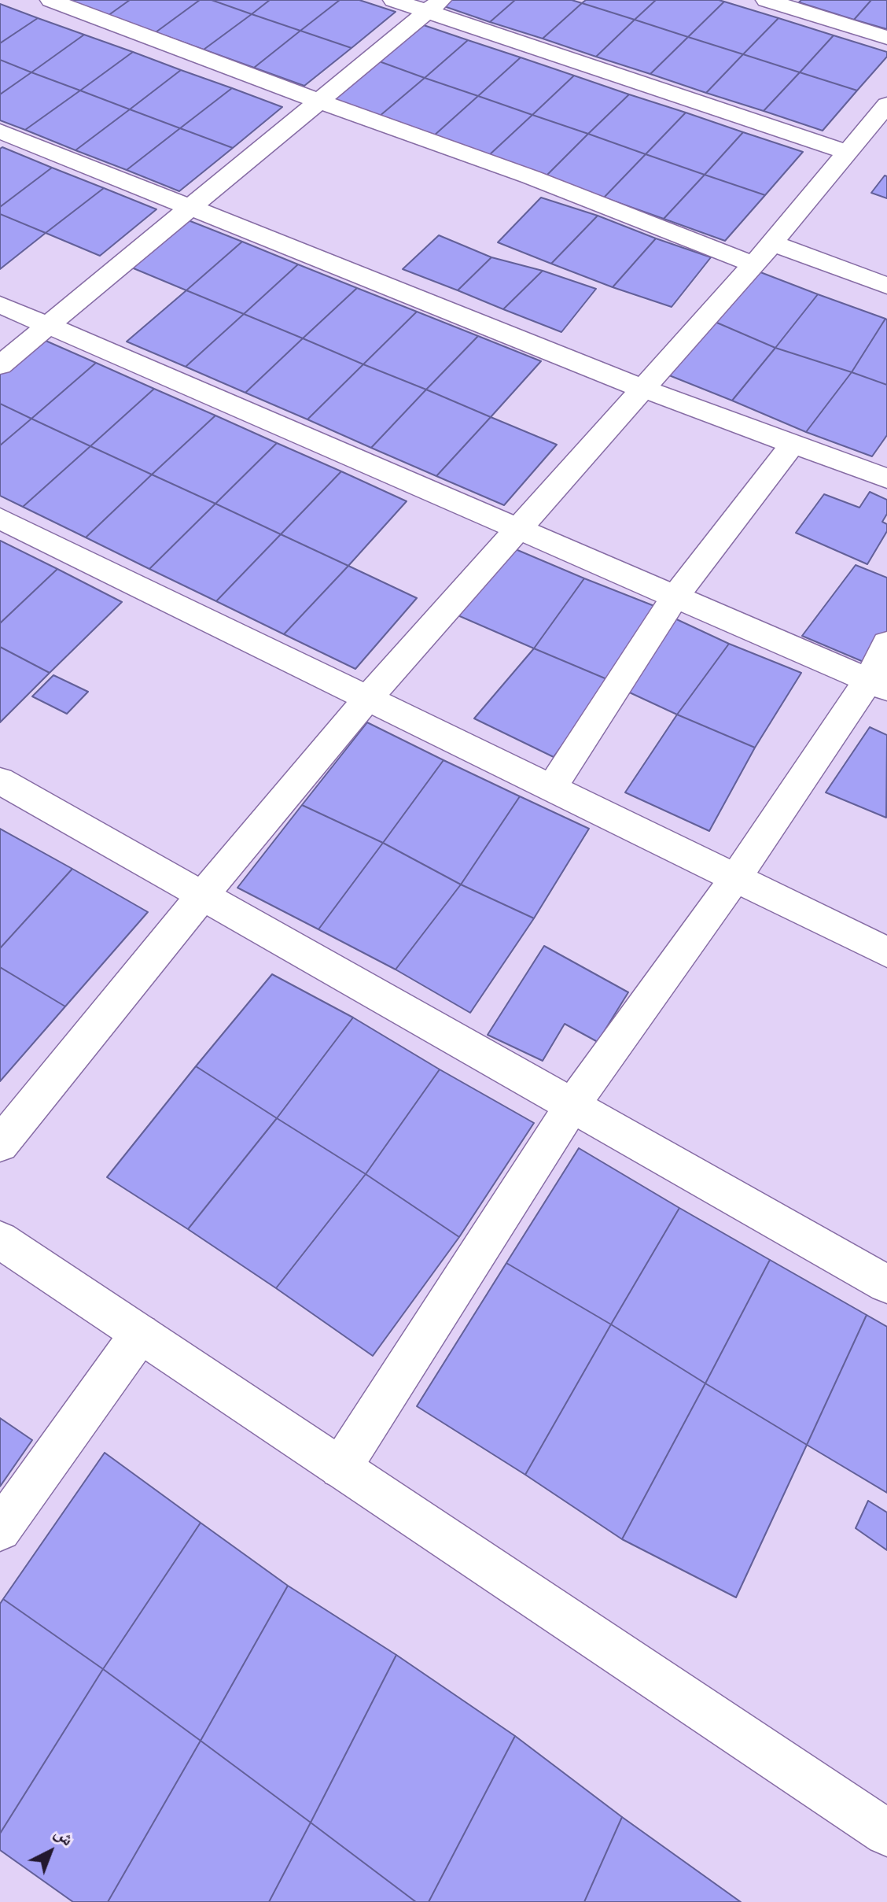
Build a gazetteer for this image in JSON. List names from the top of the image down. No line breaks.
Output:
{"north":"top right"}
